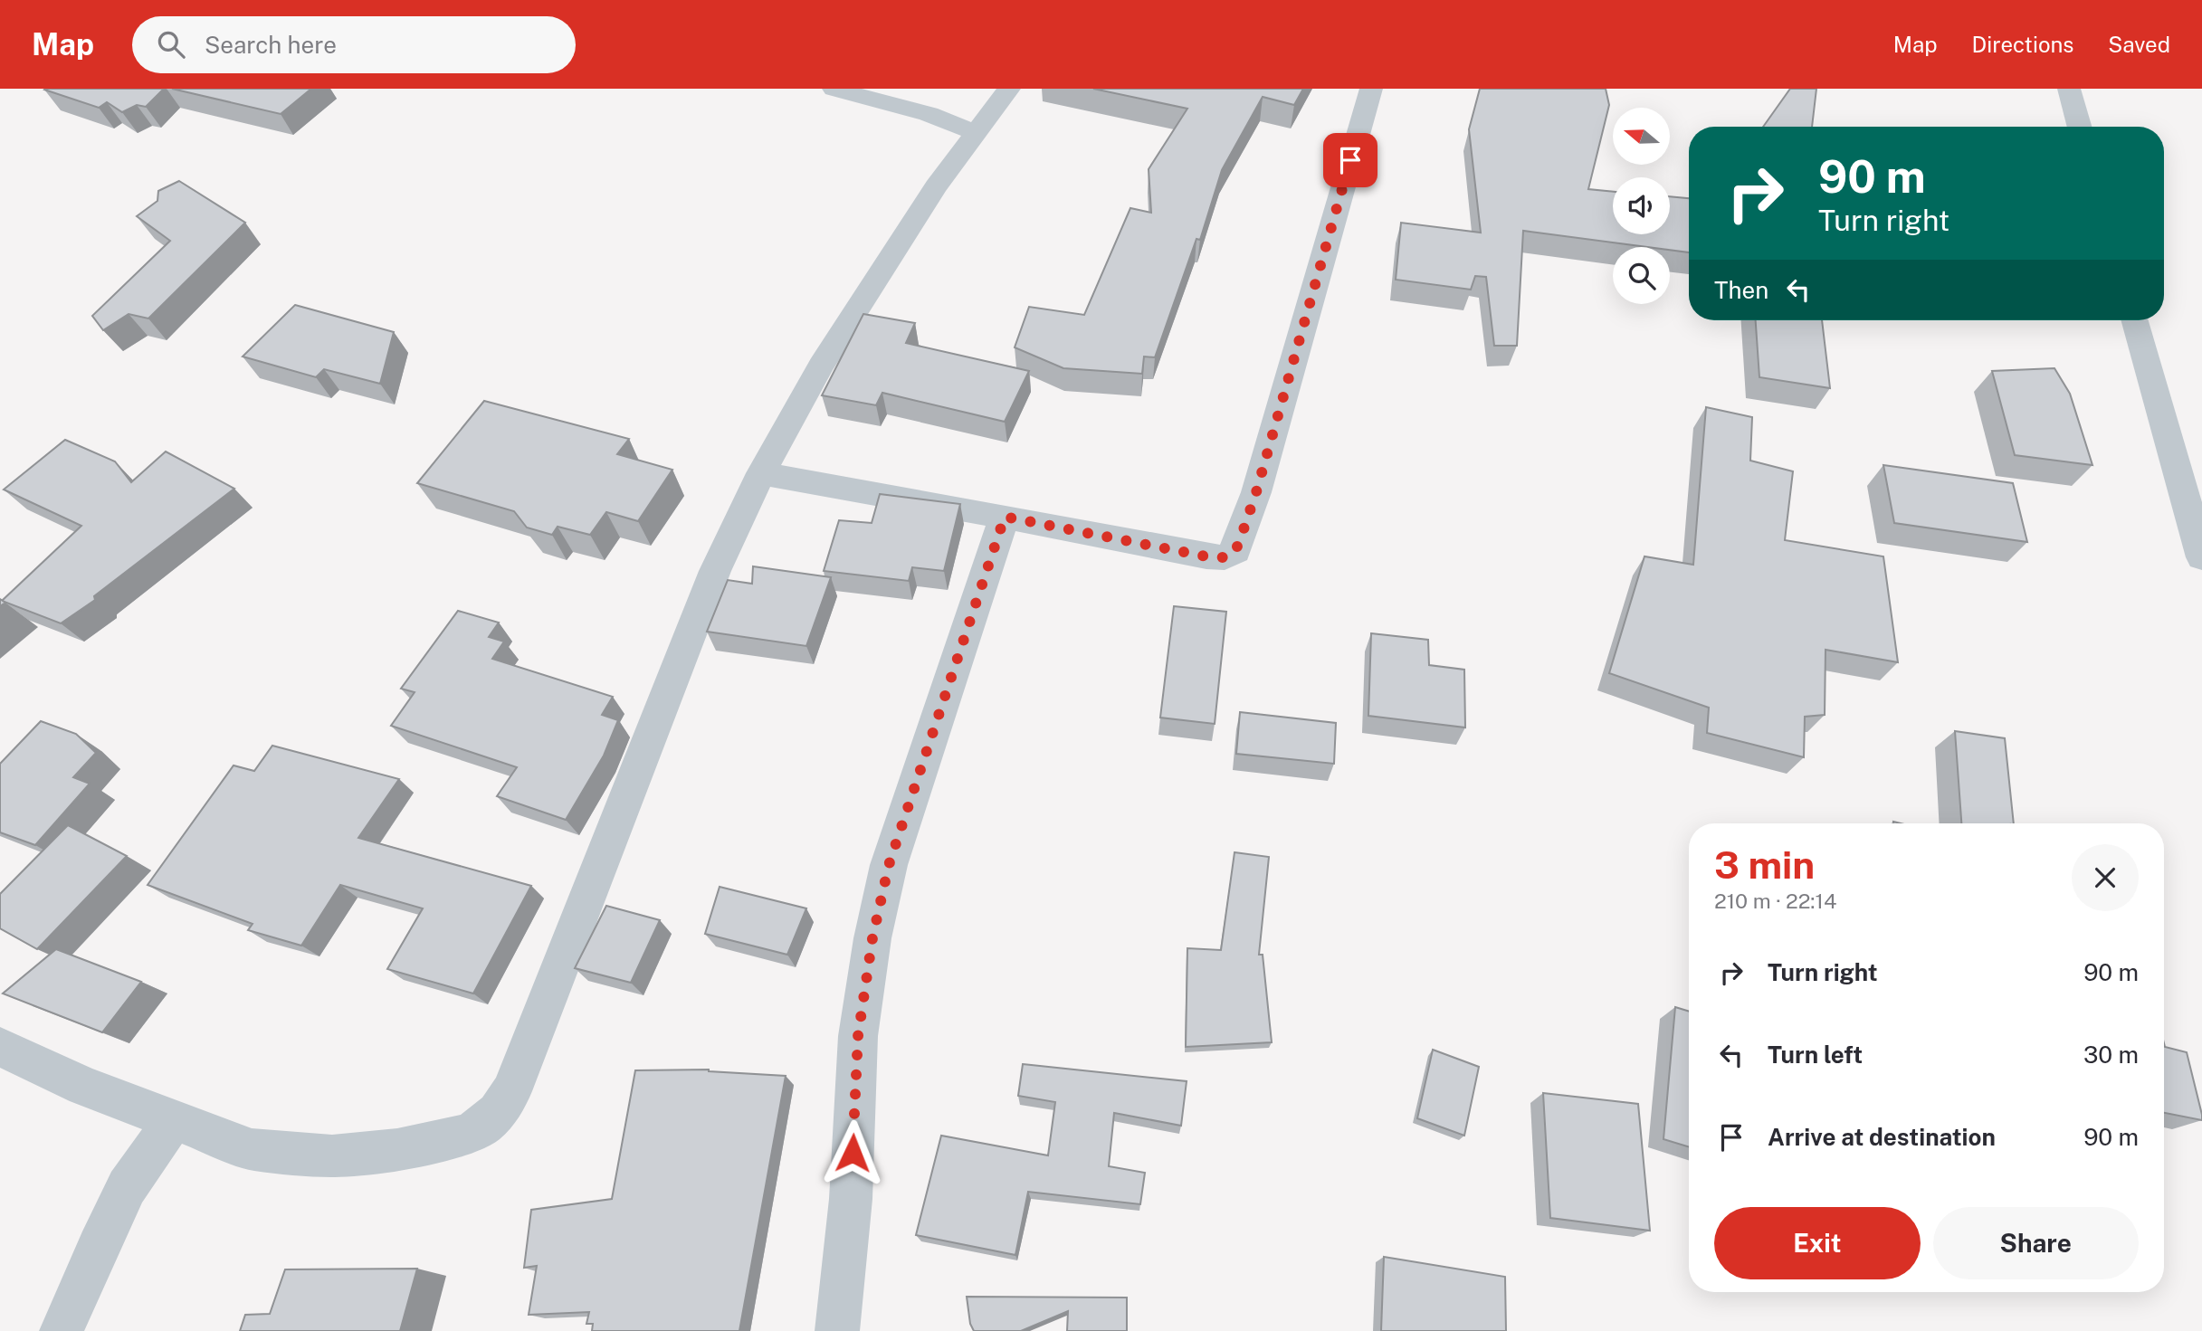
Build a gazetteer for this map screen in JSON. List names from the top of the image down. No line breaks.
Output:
{"north":"left","page":{"header":"Map","search":"Search here","nav":["Map","Directions","Saved"],"turn":["90 m","Turn right"],"then":"Then","heading":["3 min","210 m · 22:14"],"list":[{"name":"Turn right","value":"90 m"},{"name":"Turn left","value":"30 m"},{"name":"Arrive at destination","value":"90 m"}],"buttons":["Exit","Share"]}}
